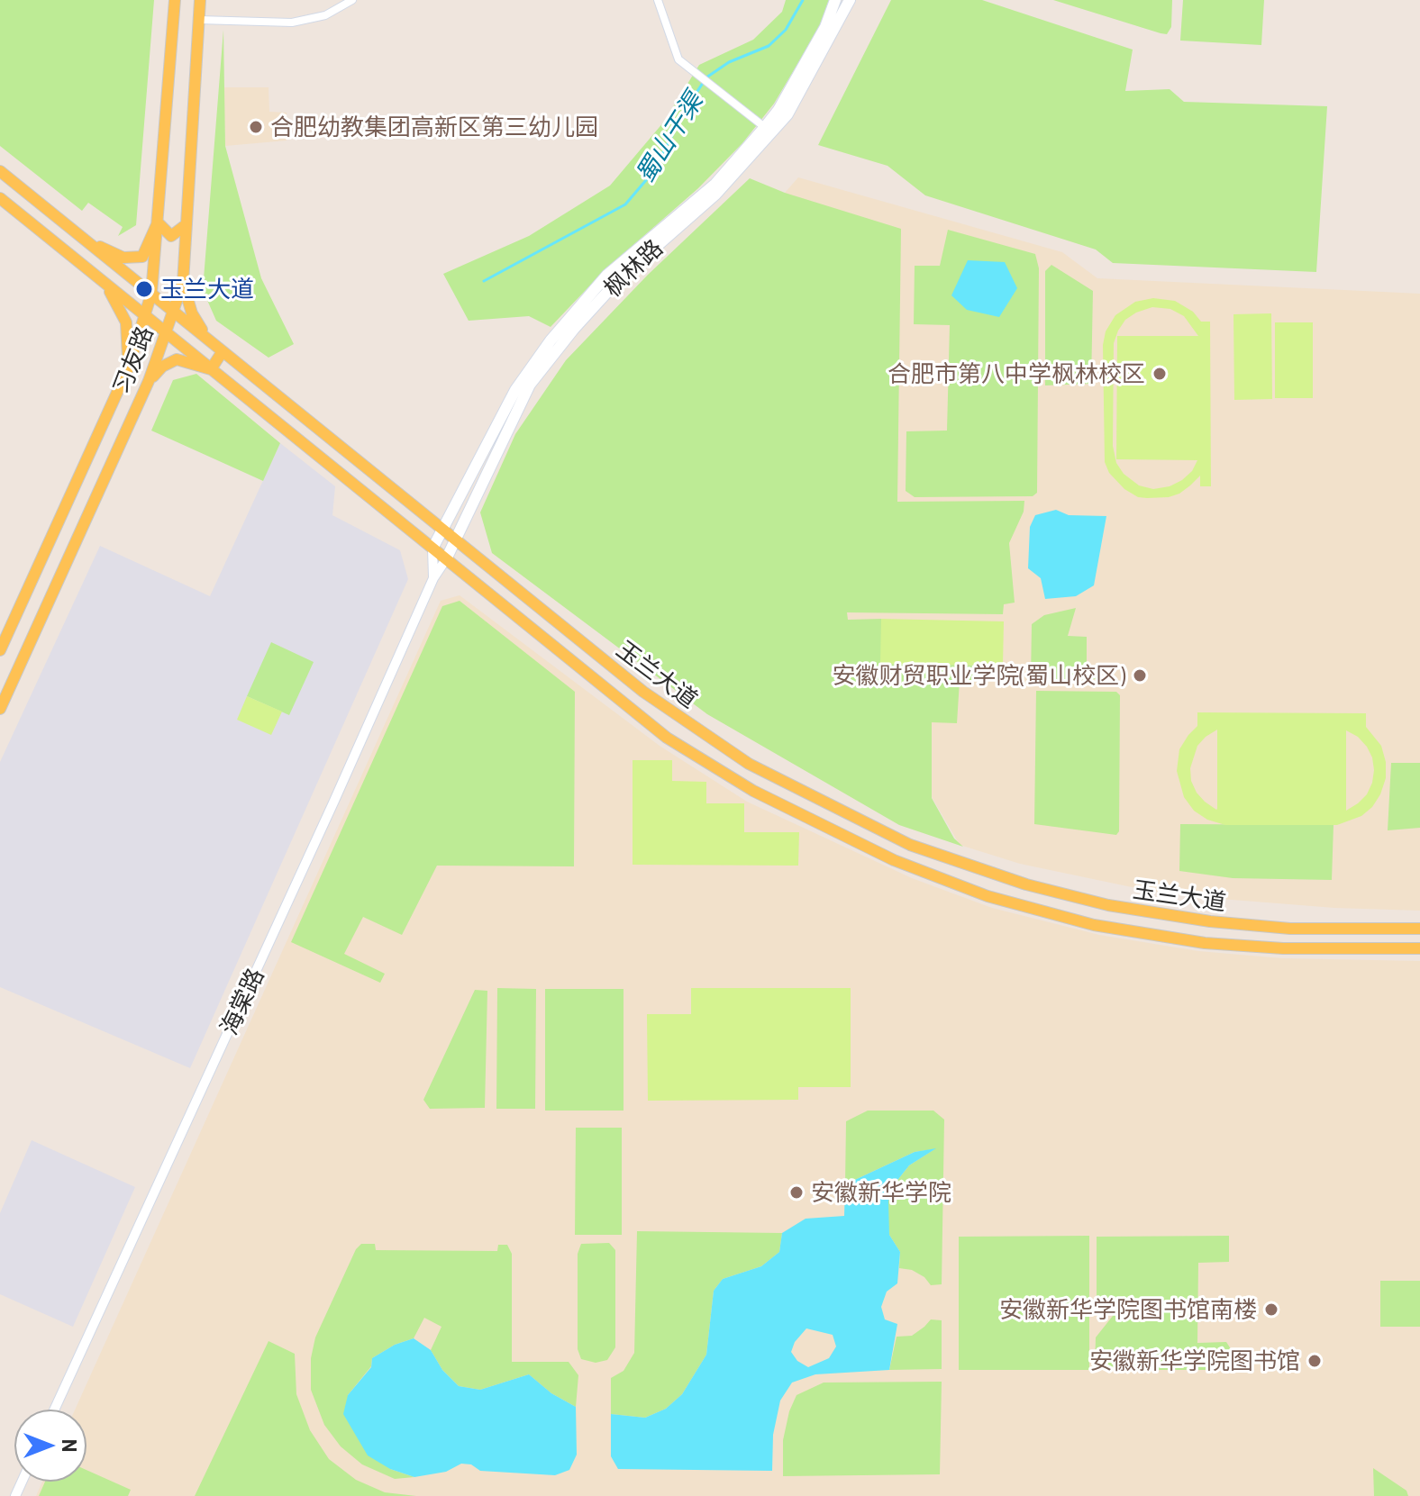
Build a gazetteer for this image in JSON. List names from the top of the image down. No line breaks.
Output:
{"streets":{"main road":["枫林路","习友路","玉兰大道"],"street":["海棠路"]},"crossings":[["枫林路","玉兰大道"],["枫林路","海棠路"],["习友路","玉兰大道"],["玉兰大道","海棠路"]],"water":["蜀山干渠"],"places":["合肥幼教集团高新区第三幼儿园","玉兰大道","合肥市第八中学枫林校区","安徽财贸职业学院(蜀山校区)","安徽新华学院","安徽新华学院图书馆南楼","安徽新华学院图书馆"],"north":"right"}
